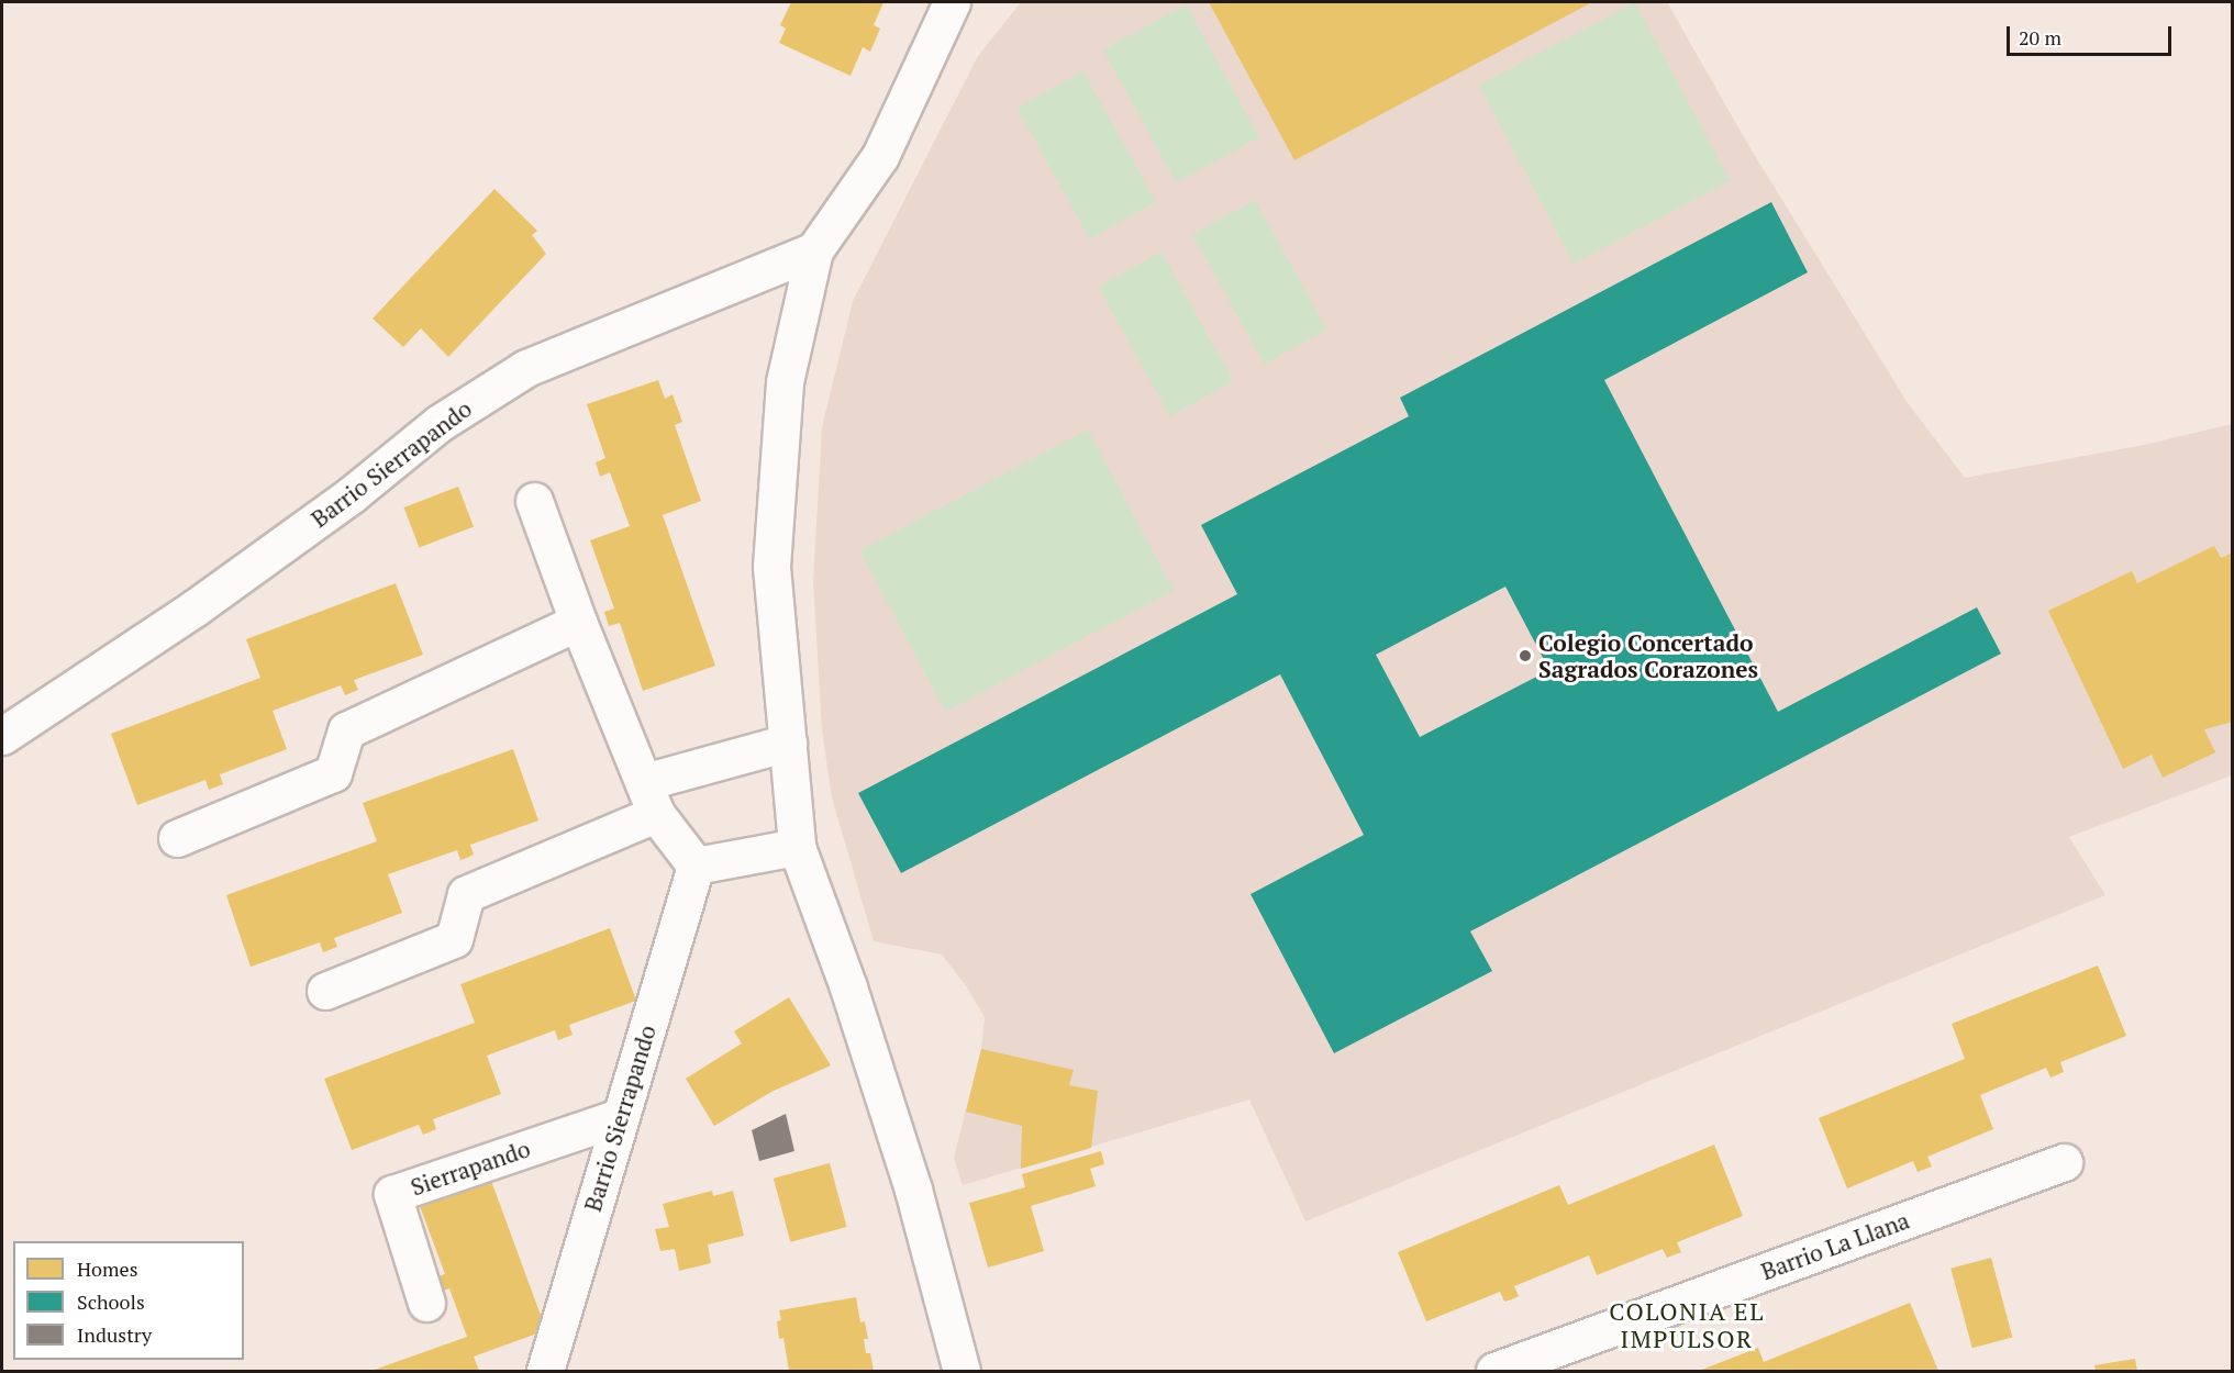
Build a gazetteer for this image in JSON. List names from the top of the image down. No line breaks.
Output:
{"streets":{"street":["Barrio Sierrapando","Sierrapando","Barrio La Llana"]},"crossings":[["Barrio Sierrapando","Sierrapando"]],"districts":["COLONIA EL IMPULSOR"],"places":["Colegio Concertado Sagrados Corazones"],"legend":["Homes","Schools","Industry"],"scale_bar":"20 m"}
